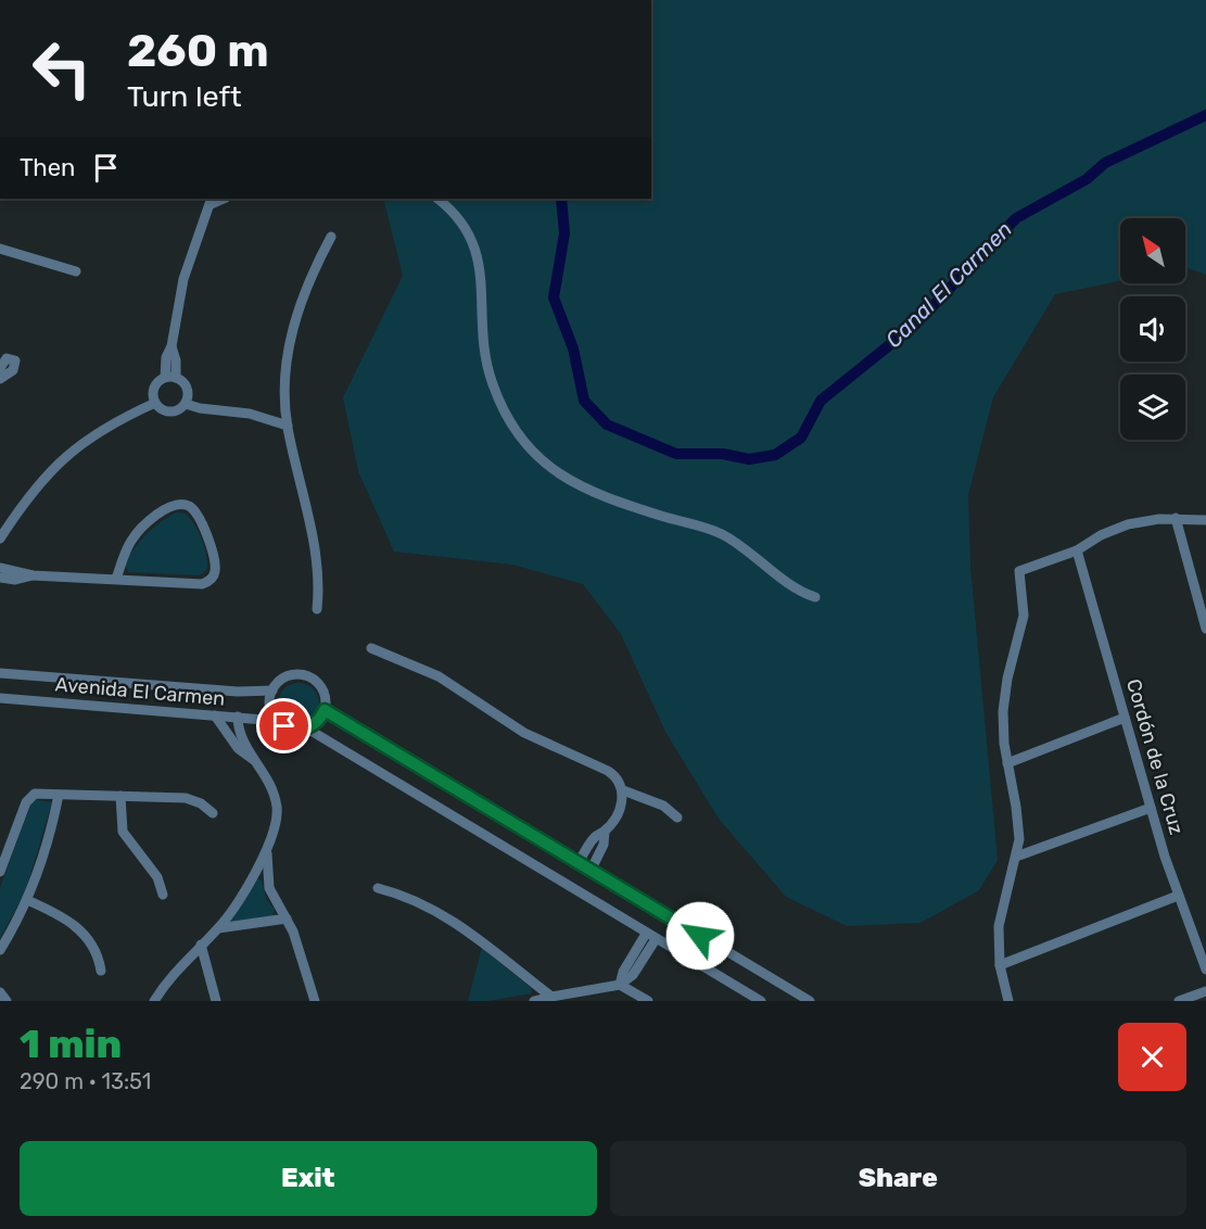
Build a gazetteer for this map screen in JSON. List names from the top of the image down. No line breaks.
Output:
{"streets":{"street":["Avenida El Carmen","Cordón de la Cruz"]},"water":["Canal El Carmen"],"north":"top left","page":{"turn":["260 m","Turn left"],"then":"Then","heading":["1 min","290 m · 13:51"],"buttons":["Exit","Share"]}}
